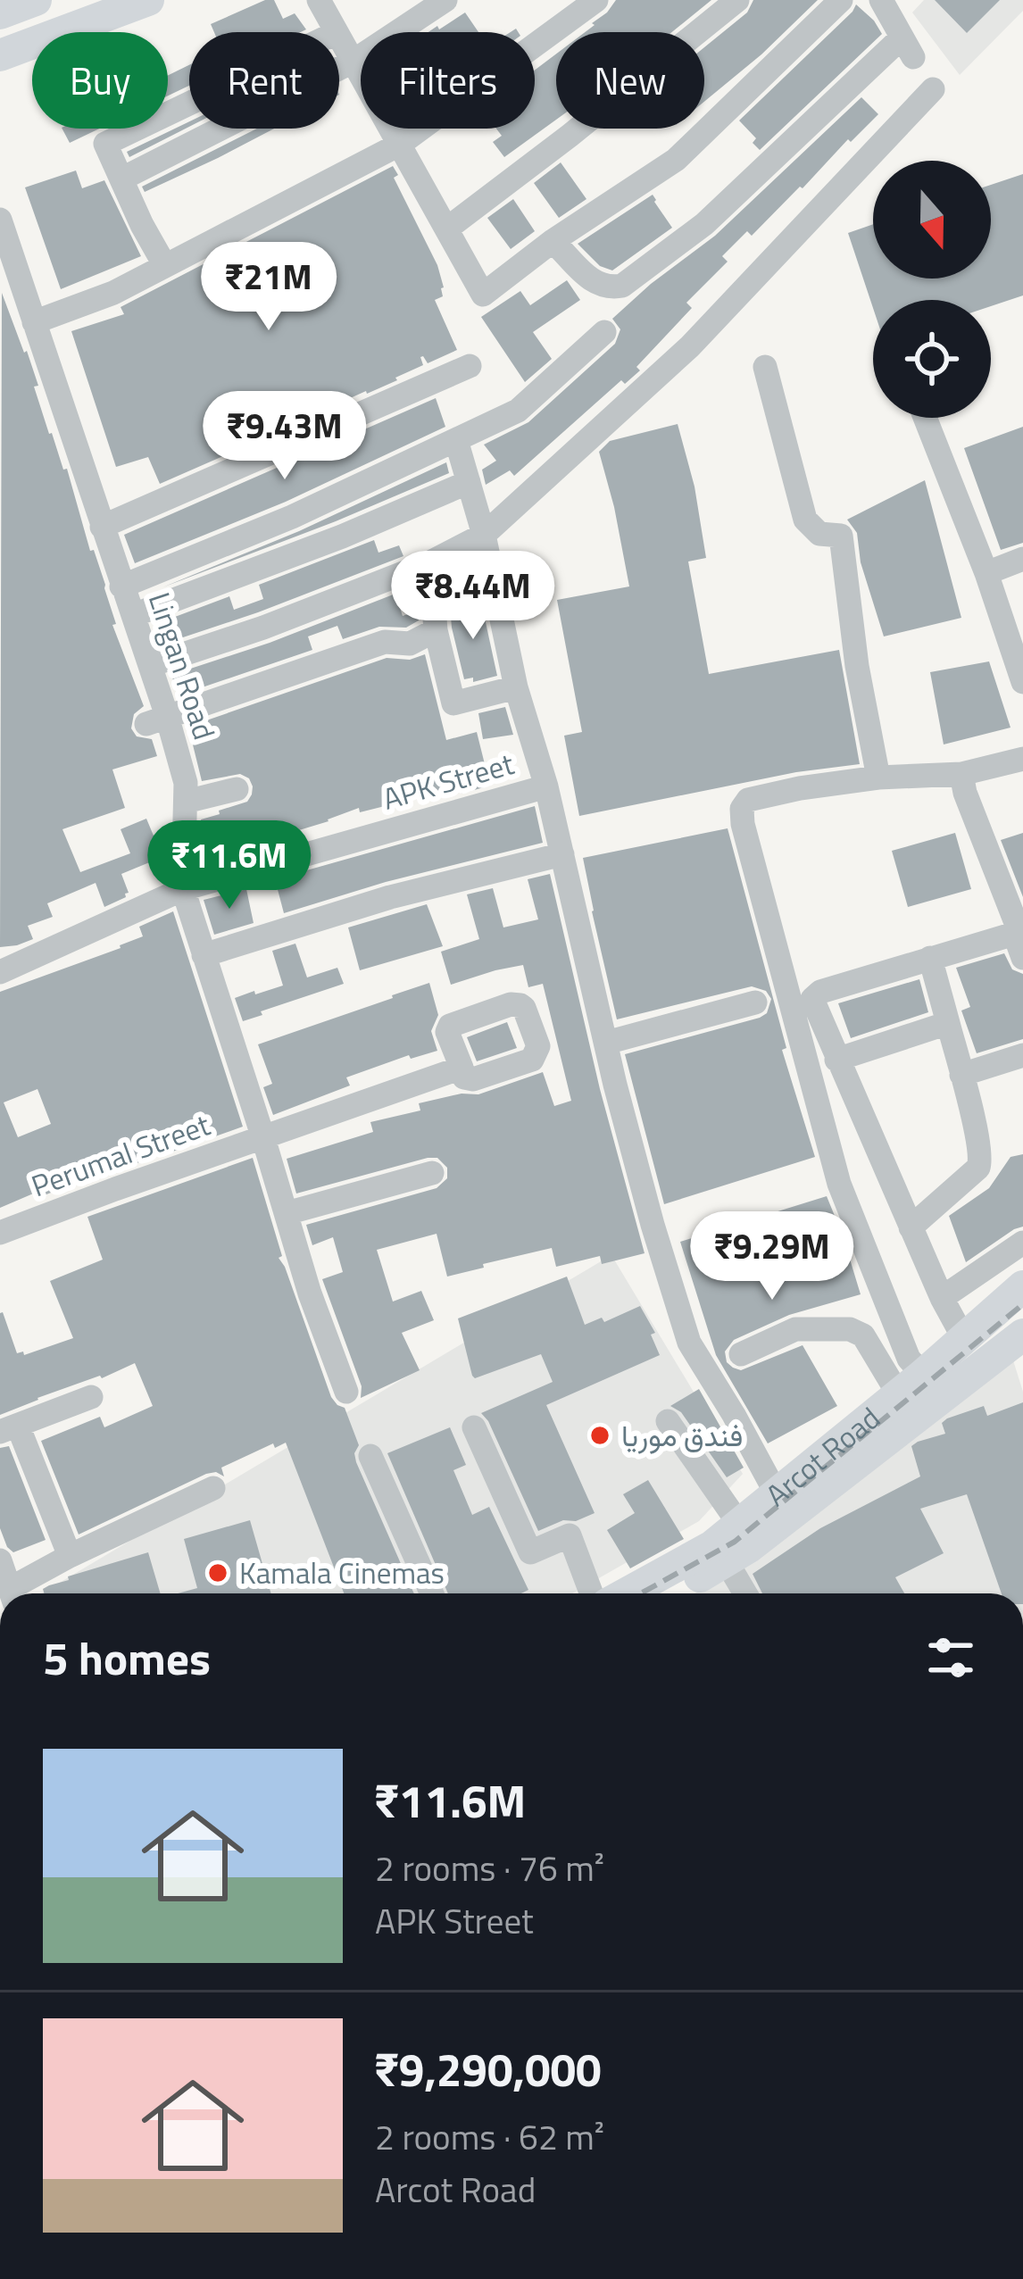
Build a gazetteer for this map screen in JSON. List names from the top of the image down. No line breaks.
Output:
{"streets":{"main road":["Arcot Road"],"street":["Lingan Road","APK Street","Perumal Street"]},"crossings":[["Lingan Road","APK Street"],["Lingan Road","Perumal Street"]],"places":["فندق موريا","Kamala Cinemas"],"north":"bottom","page":{"chip":["Buy","Rent","Filters","New"],"price":["₹21M","₹9.43M","₹8.44M","₹11.6M","₹9.29M"],"heading":"5 homes","list":[{"name":"₹11.6M","note":"2 rooms · 76 m² · APK Street"},{"name":"₹9,290,000","note":"2 rooms · 62 m² · Arcot Road"}]}}
